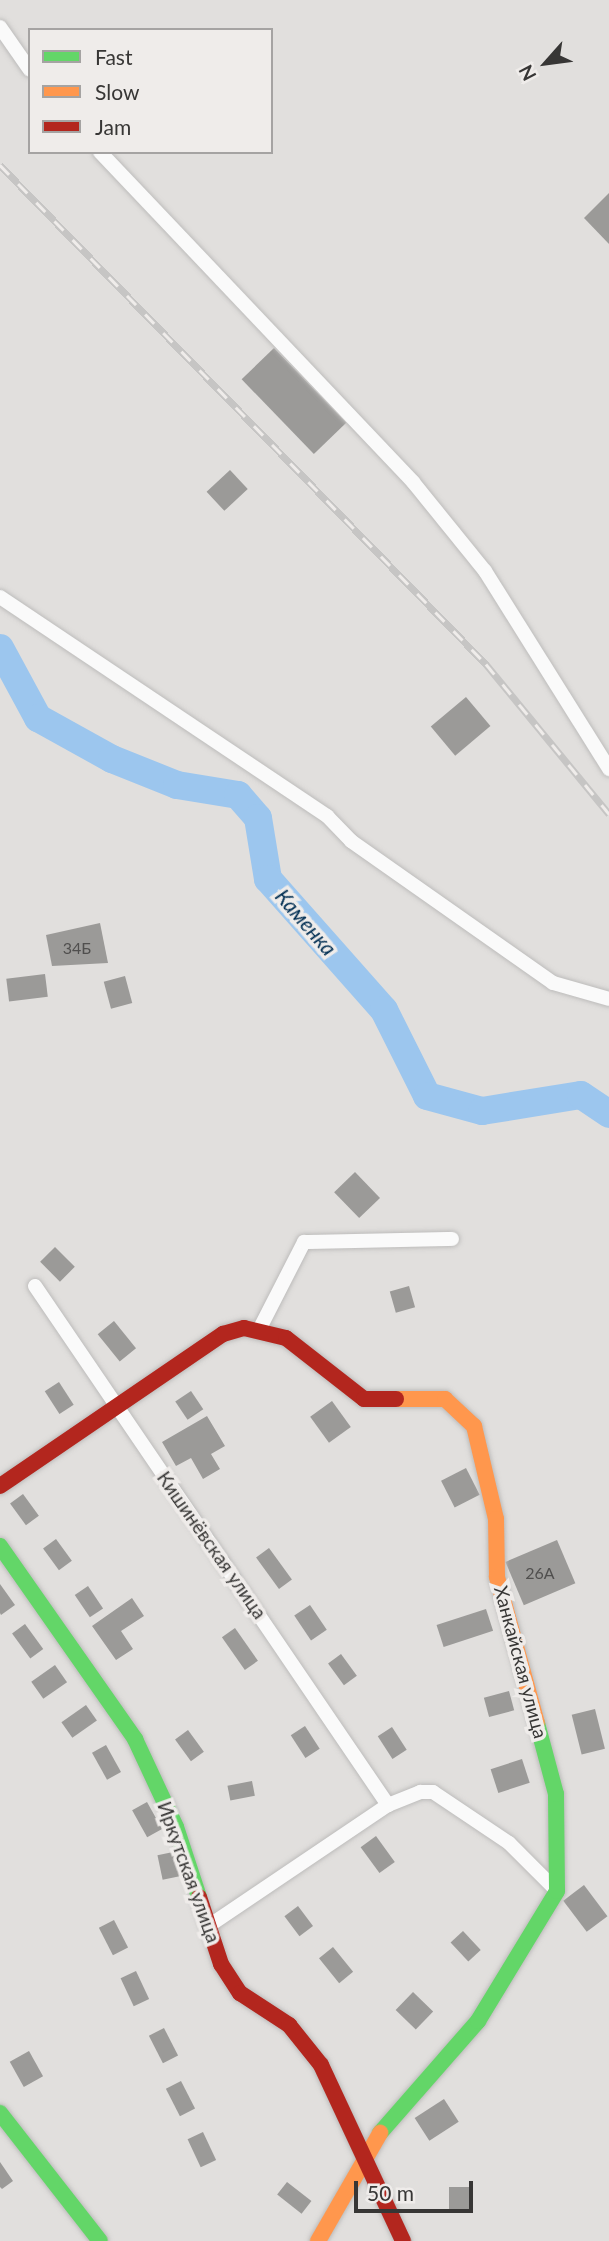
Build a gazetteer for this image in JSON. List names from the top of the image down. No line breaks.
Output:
{"streets":{"street":["Кишинёвская улица","Ханкайская улица","Иркутская улица"]},"water":["Каменка"],"house_numbers":["34Б","26А"],"legend":["Fast","Slow","Jam"],"scale_bar":"50 m","north":"bottom left"}
